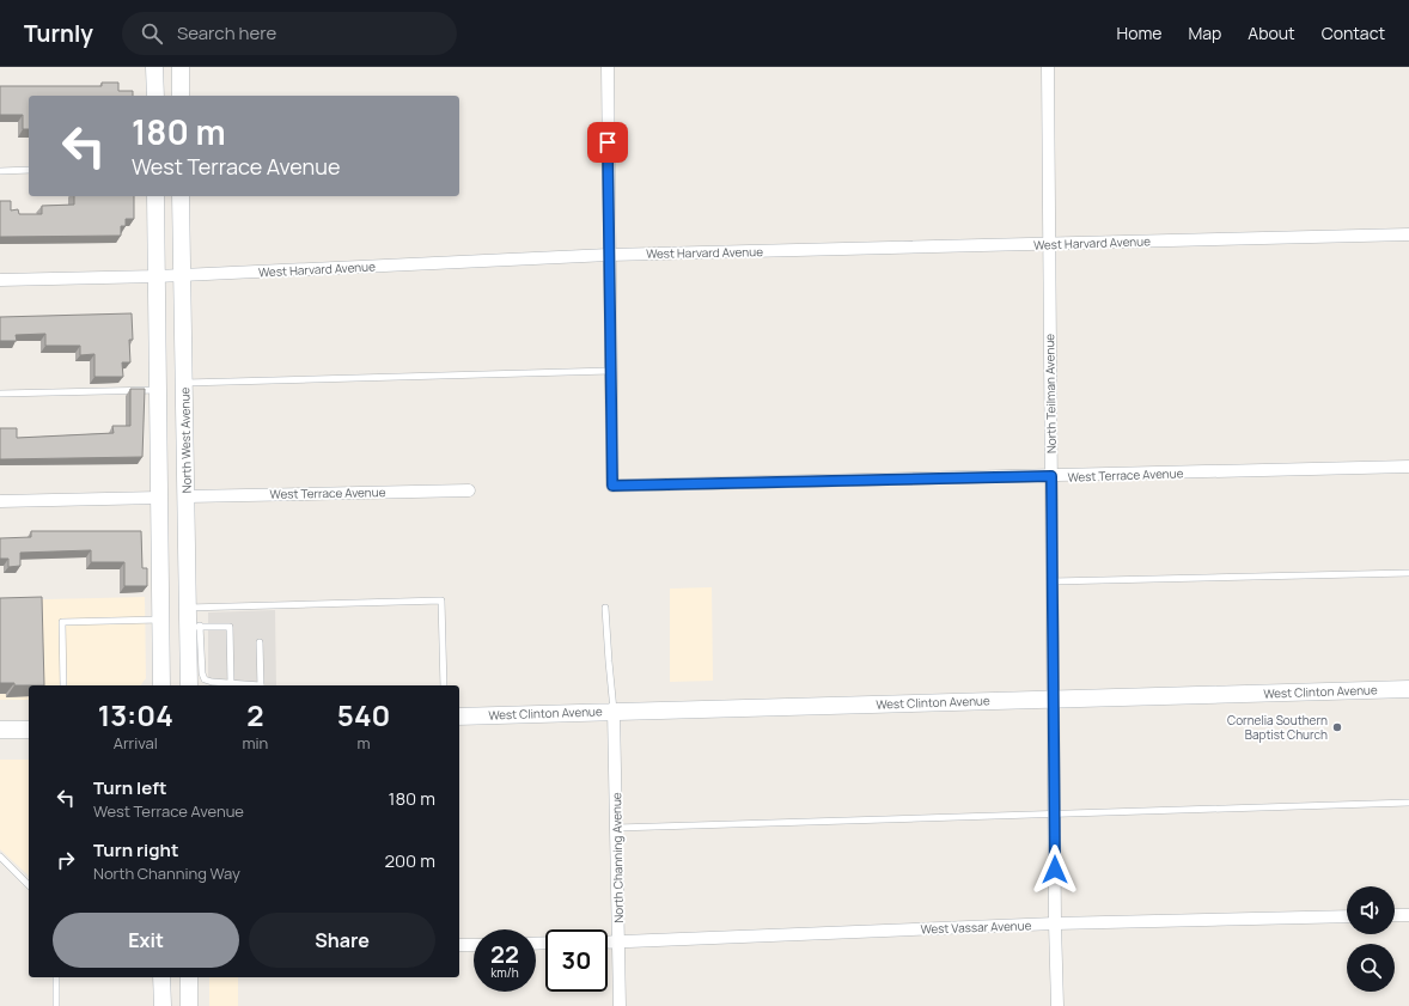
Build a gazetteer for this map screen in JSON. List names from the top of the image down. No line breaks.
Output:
{"streets":{"main road":["North West Avenue","West Clinton Avenue"],"street":["West Harvard Avenue","North Teilman Avenue","West Terrace Avenue","North Channing Avenue","West Vassar Avenue"]},"crossings":[["West Harvard Avenue","North Teilman Avenue"],["West Harvard Avenue","North West Avenue"],["North Teilman Avenue","West Terrace Avenue"],["North Teilman Avenue","West Clinton Avenue"],["North Teilman Avenue","West Vassar Avenue"],["North West Avenue","West Terrace Avenue"],["West Clinton Avenue","North Channing Avenue"],["North Channing Avenue","West Vassar Avenue"]],"places":["Cornelia Southern Baptist Church"],"page":{"header":"Turnly","search":"Search here","nav":["Home","Map","About","Contact"],"turn":["180 m","West Terrace Avenue"],"eta":["13:04","Arrival","2","min","540","m"],"list":[{"name":"Turn left","note":"West Terrace Avenue","value":"180 m"},{"name":"Turn right","note":"North Channing Way","value":"200 m"}],"buttons":["Exit","Share"],"speed":"22 km/h","limit":"30"}}
